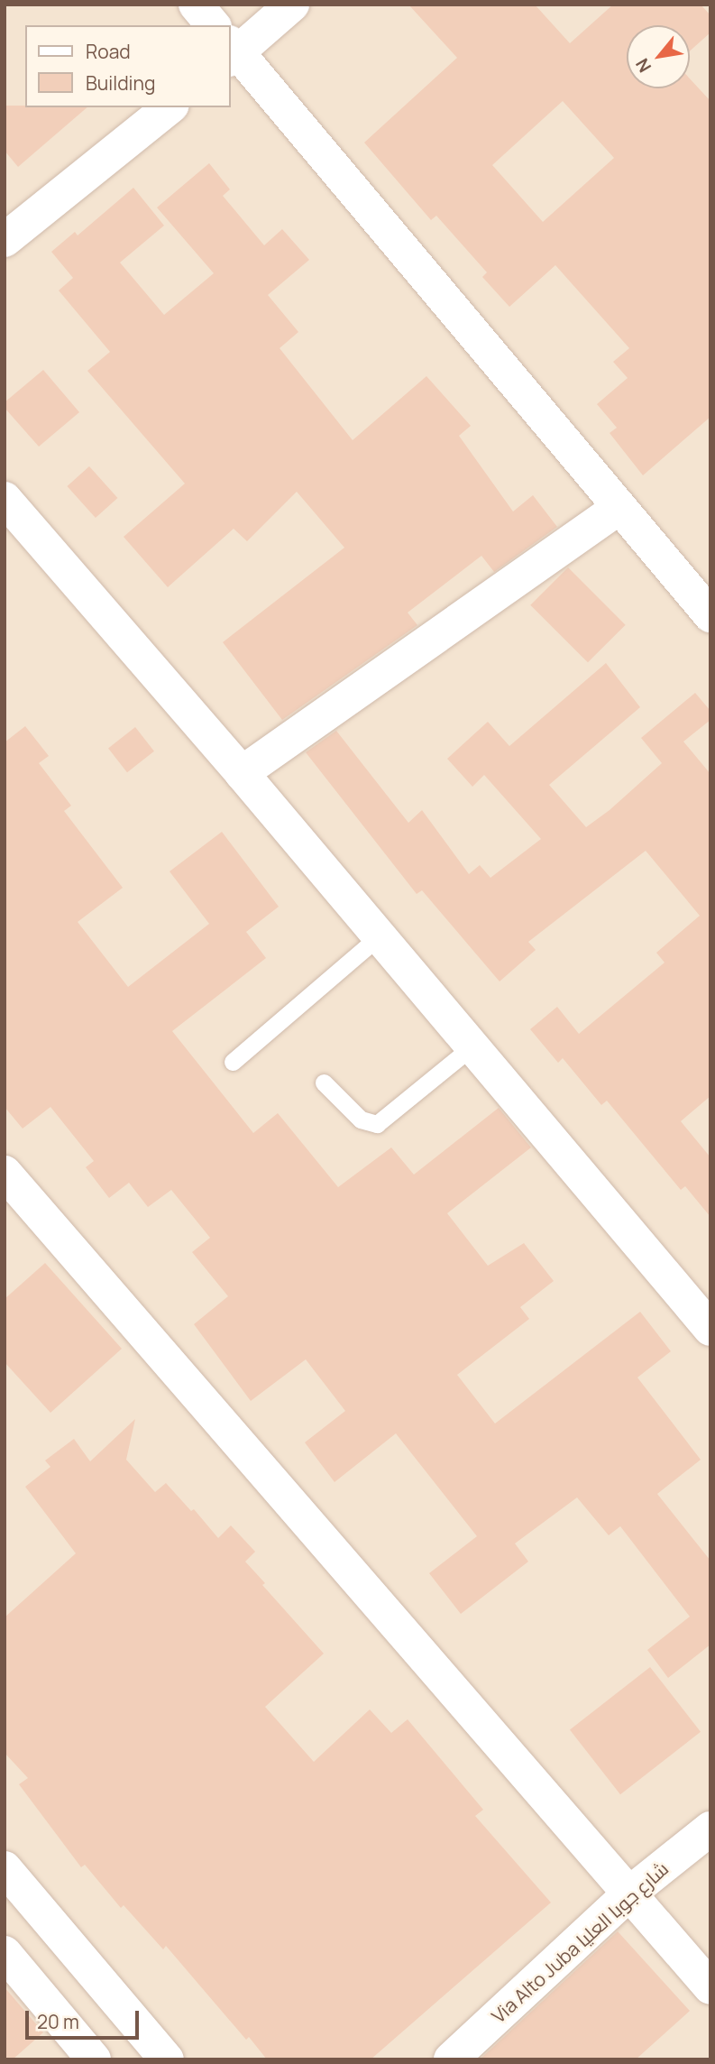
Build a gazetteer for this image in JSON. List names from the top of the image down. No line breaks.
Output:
{"streets":{"street":["Via Alto Juba شارع جوبا العليا"]},"legend":["Road","Building"],"scale_bar":"20 m","north":"bottom left"}
